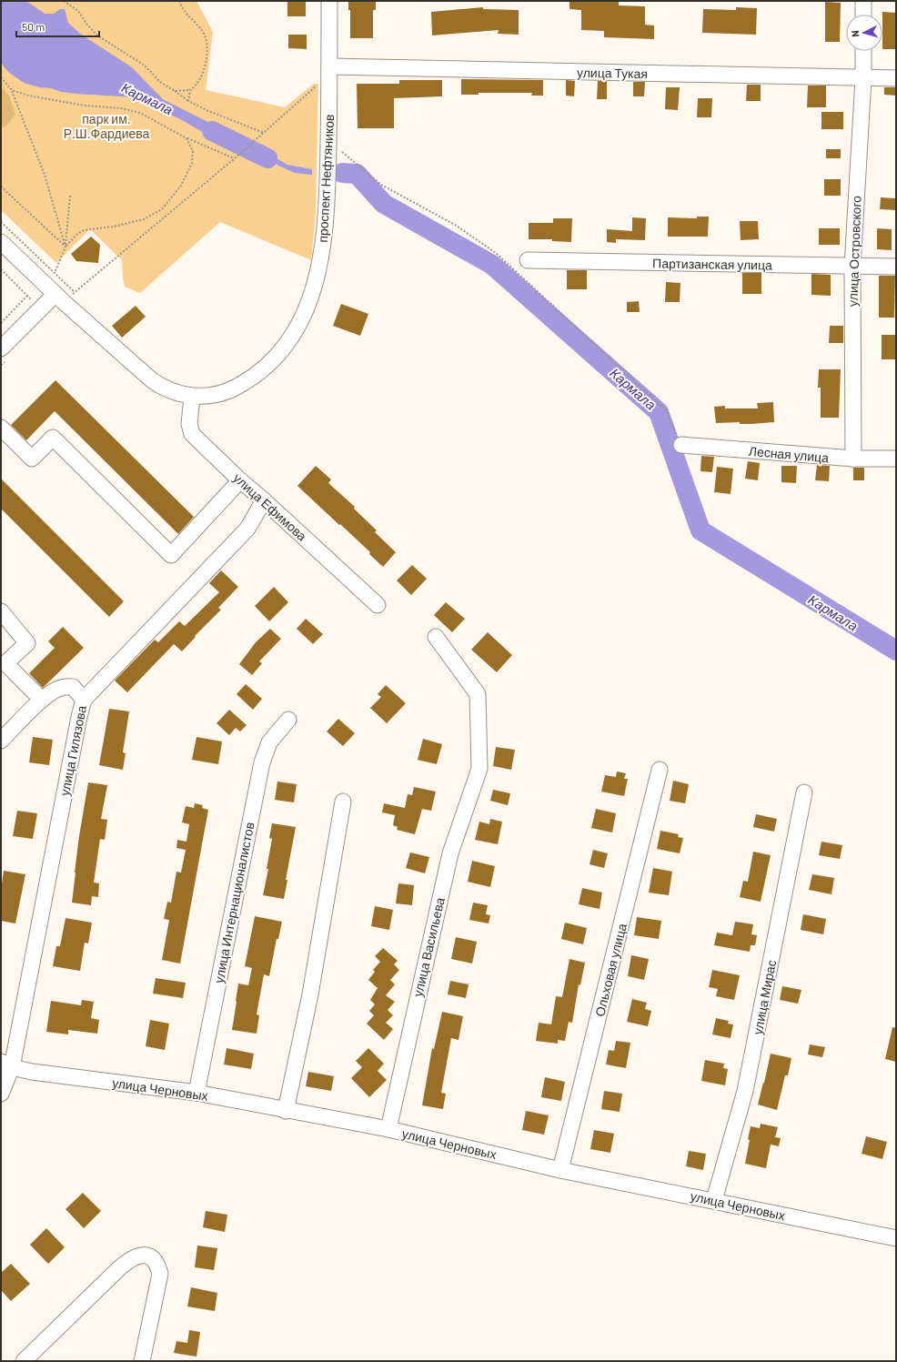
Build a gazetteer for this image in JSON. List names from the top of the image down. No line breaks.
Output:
{"streets":{"street":["улица Тукая","проспект Нефтяников","улица Островского","Партизанская улица","Лесная улица","улица Ефимова","улица Гилязова","улица Интернационалистов","улица Васильева","Ольховая улица","улица Мирас","улица Черновых"]},"crossings":[["улица Тукая","проспект Нефтяников"],["улица Тукая","улица Островского"],["проспект Нефтяников","улица Ефимова"],["улица Островского","Партизанская улица"],["улица Островского","Лесная улица"],["улица Ефимова","улица Гилязова"],["улица Гилязова","улица Черновых"],["улица Интернационалистов","улица Черновых"],["улица Васильева","улица Черновых"],["Ольховая улица","улица Черновых"],["улица Мирас","улица Черновых"]],"water":["Кармала"],"parks":["парк им. Р.Ш.Фардиева"],"scale_bar":"50 m","north":"left"}
